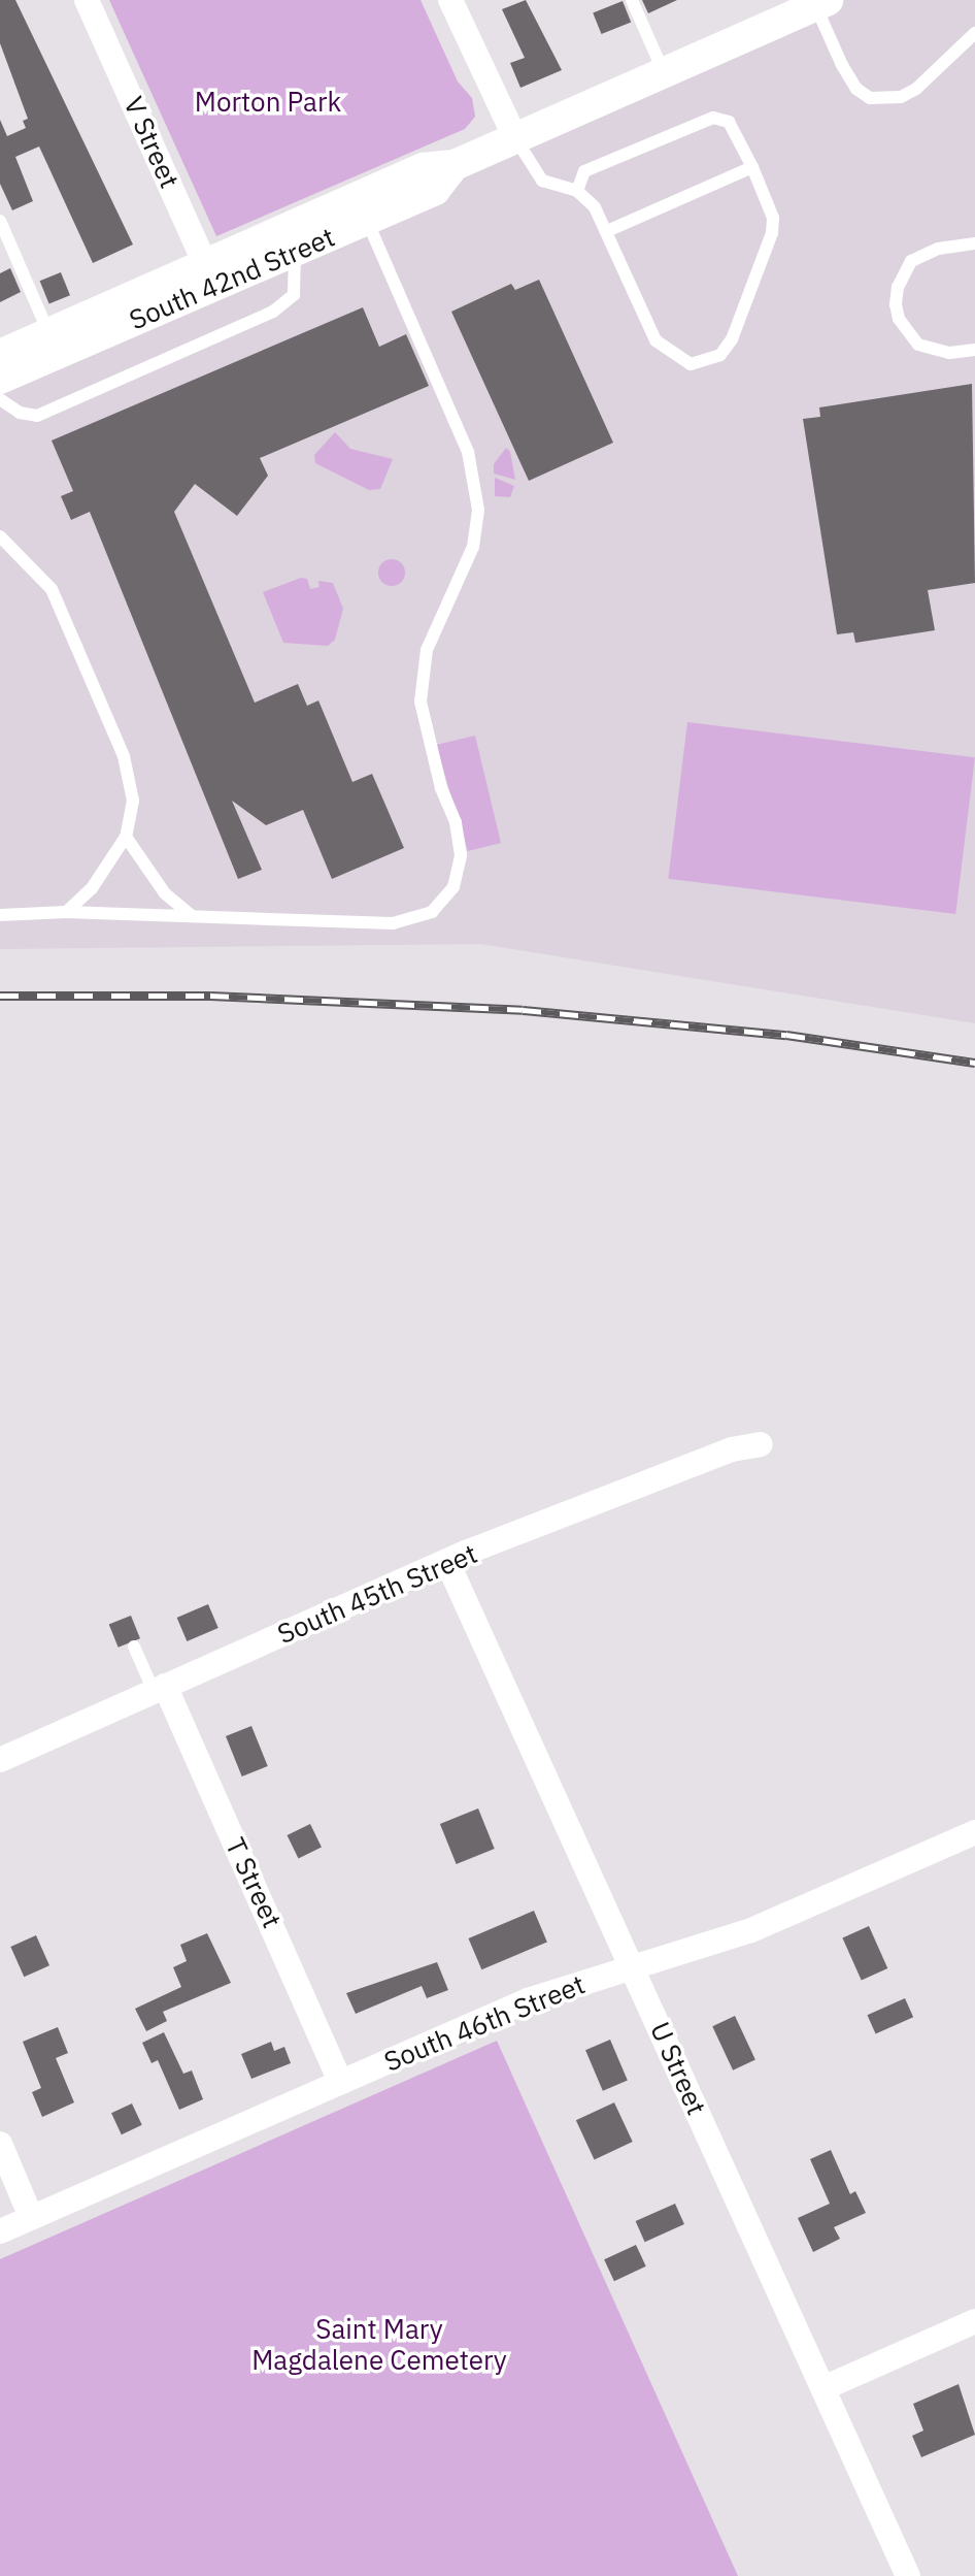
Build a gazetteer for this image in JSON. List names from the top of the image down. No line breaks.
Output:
{"streets":{"street":["V Street","South 42nd Street","South 45th Street","T Street","South 46th Street","U Street"]},"crossings":[["V Street","South 42nd Street"],["South 45th Street","T Street"],["South 45th Street","U Street"],["T Street","South 46th Street"],["South 46th Street","U Street"]],"parks":["Morton Park","Saint Mary Magdalene Cemetery"]}
